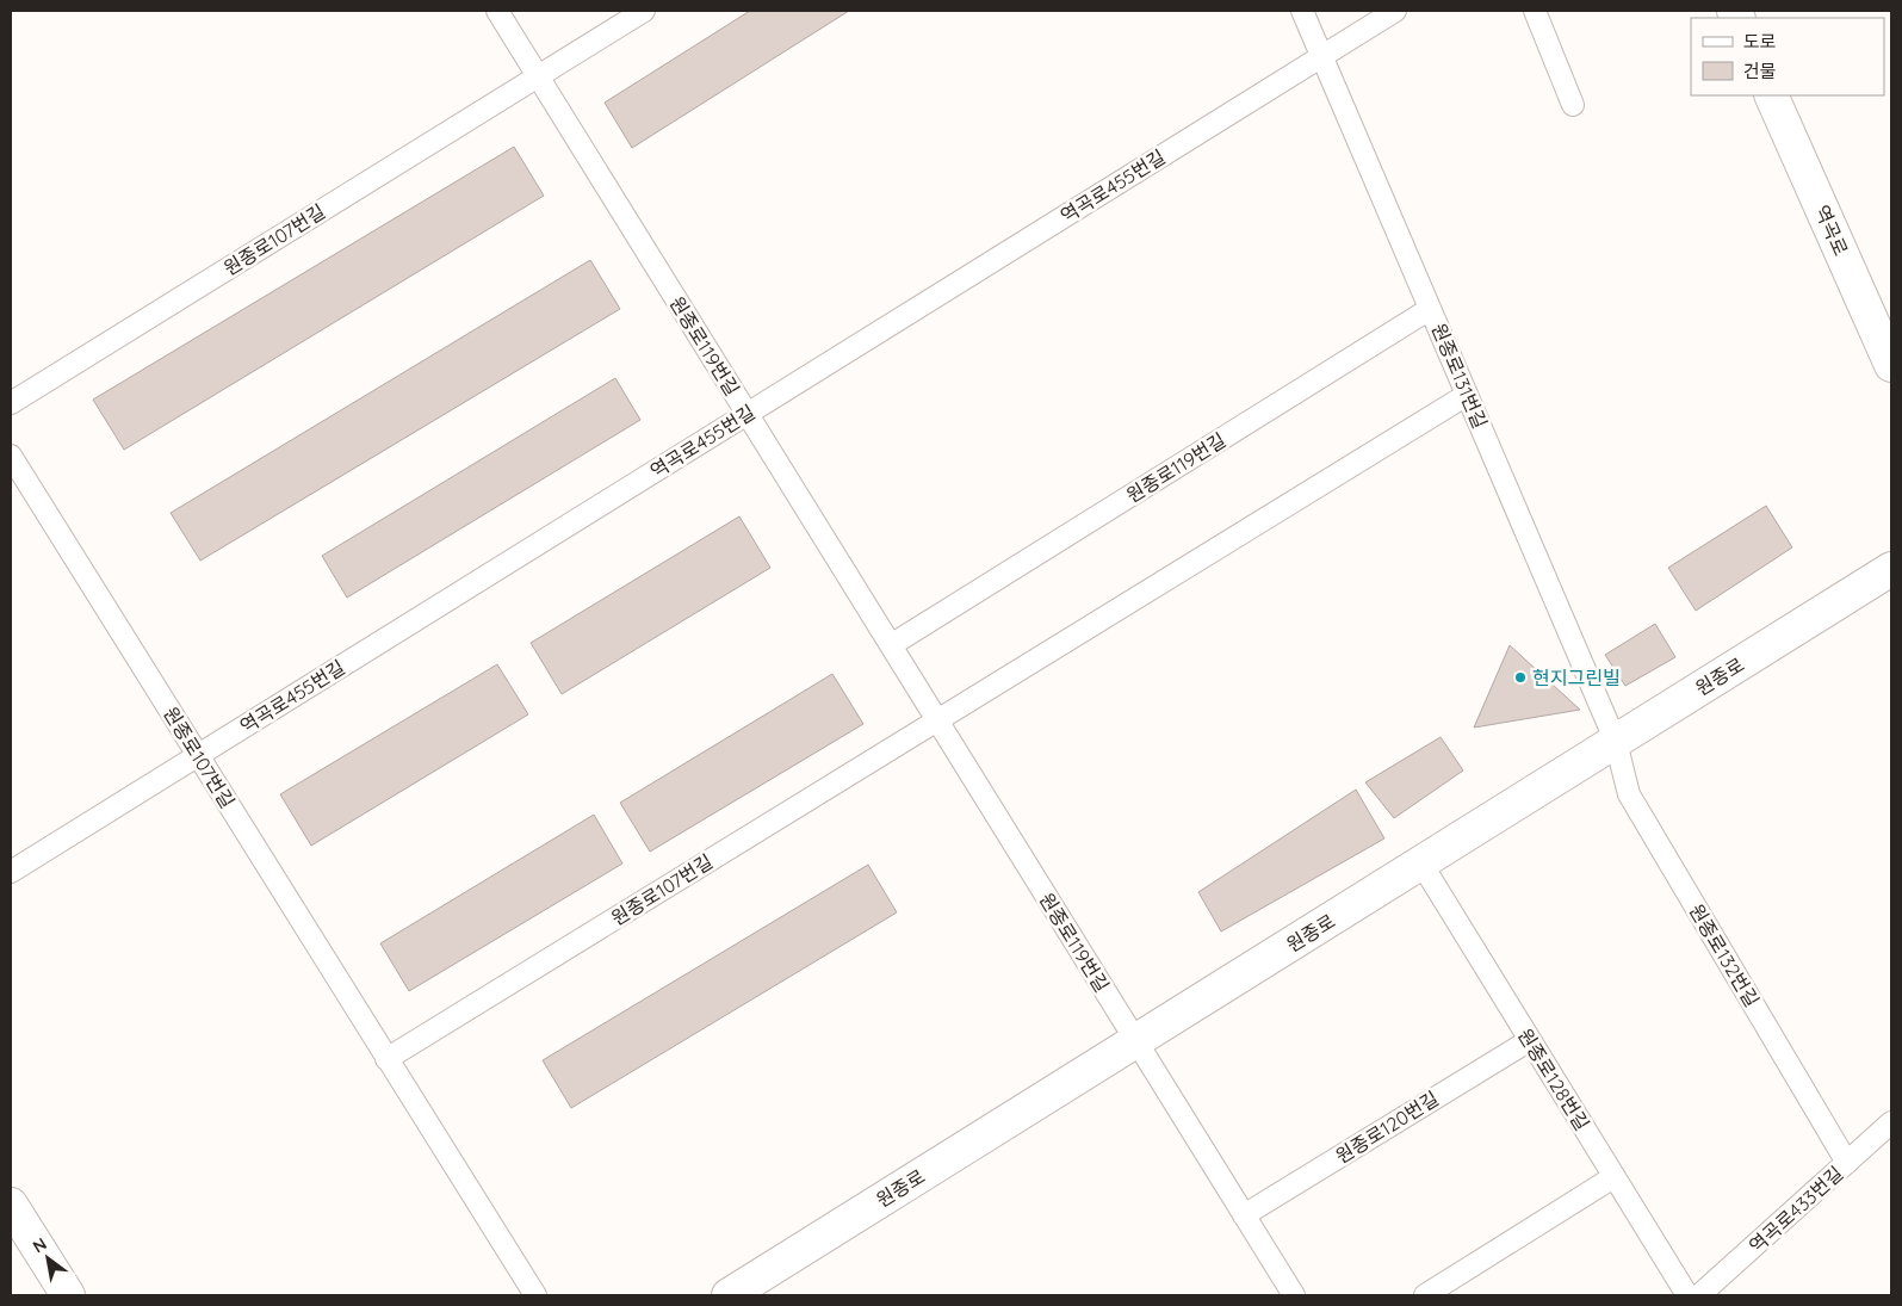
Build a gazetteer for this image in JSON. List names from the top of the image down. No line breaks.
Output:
{"streets":{"street":["역곡로","원종로"],"lane":["역곡로455번길","원종로107번길","원종로119번길","원종로131번길","원종로132번길","원종로128번길","원종로120번길","역곡로433번길"]},"crossings":[["역곡로455번길","원종로107번길"],["역곡로455번길","원종로119번길"],["역곡로455번길","원종로131번길"],["원종로107번길","원종로119번길"],["원종로119번길","원종로131번길"],["원종로119번길","원종로"],["원종로131번길","원종로"],["원종로131번길","원종로132번길"],["원종로","원종로132번길"],["원종로","원종로128번길"],["원종로132번길","역곡로433번길"],["원종로128번길","원종로120번길"]],"places":["현지그린빌"],"legend":["도로","건물"],"north":"top left"}
